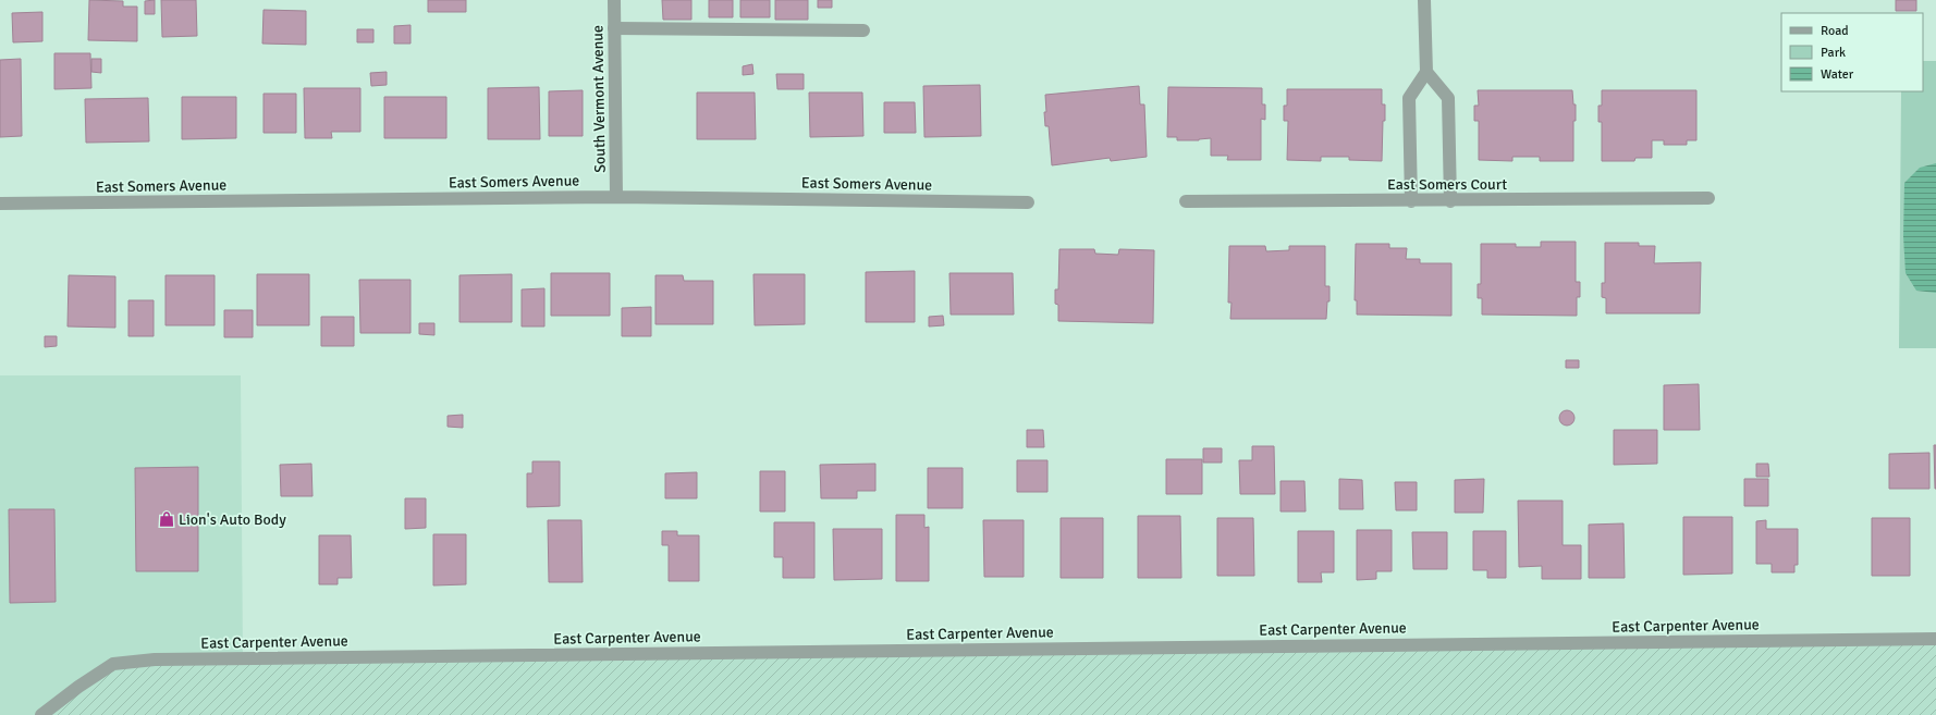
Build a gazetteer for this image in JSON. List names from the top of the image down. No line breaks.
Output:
{"streets":{"street":["South Vermont Avenue","East Somers Avenue","East Somers Court","East Carpenter Avenue"]},"crossings":[["South Vermont Avenue","East Somers Avenue"]],"places":{"shop":["Lion's Auto Body"]},"legend":["Road","Park","Water"]}
